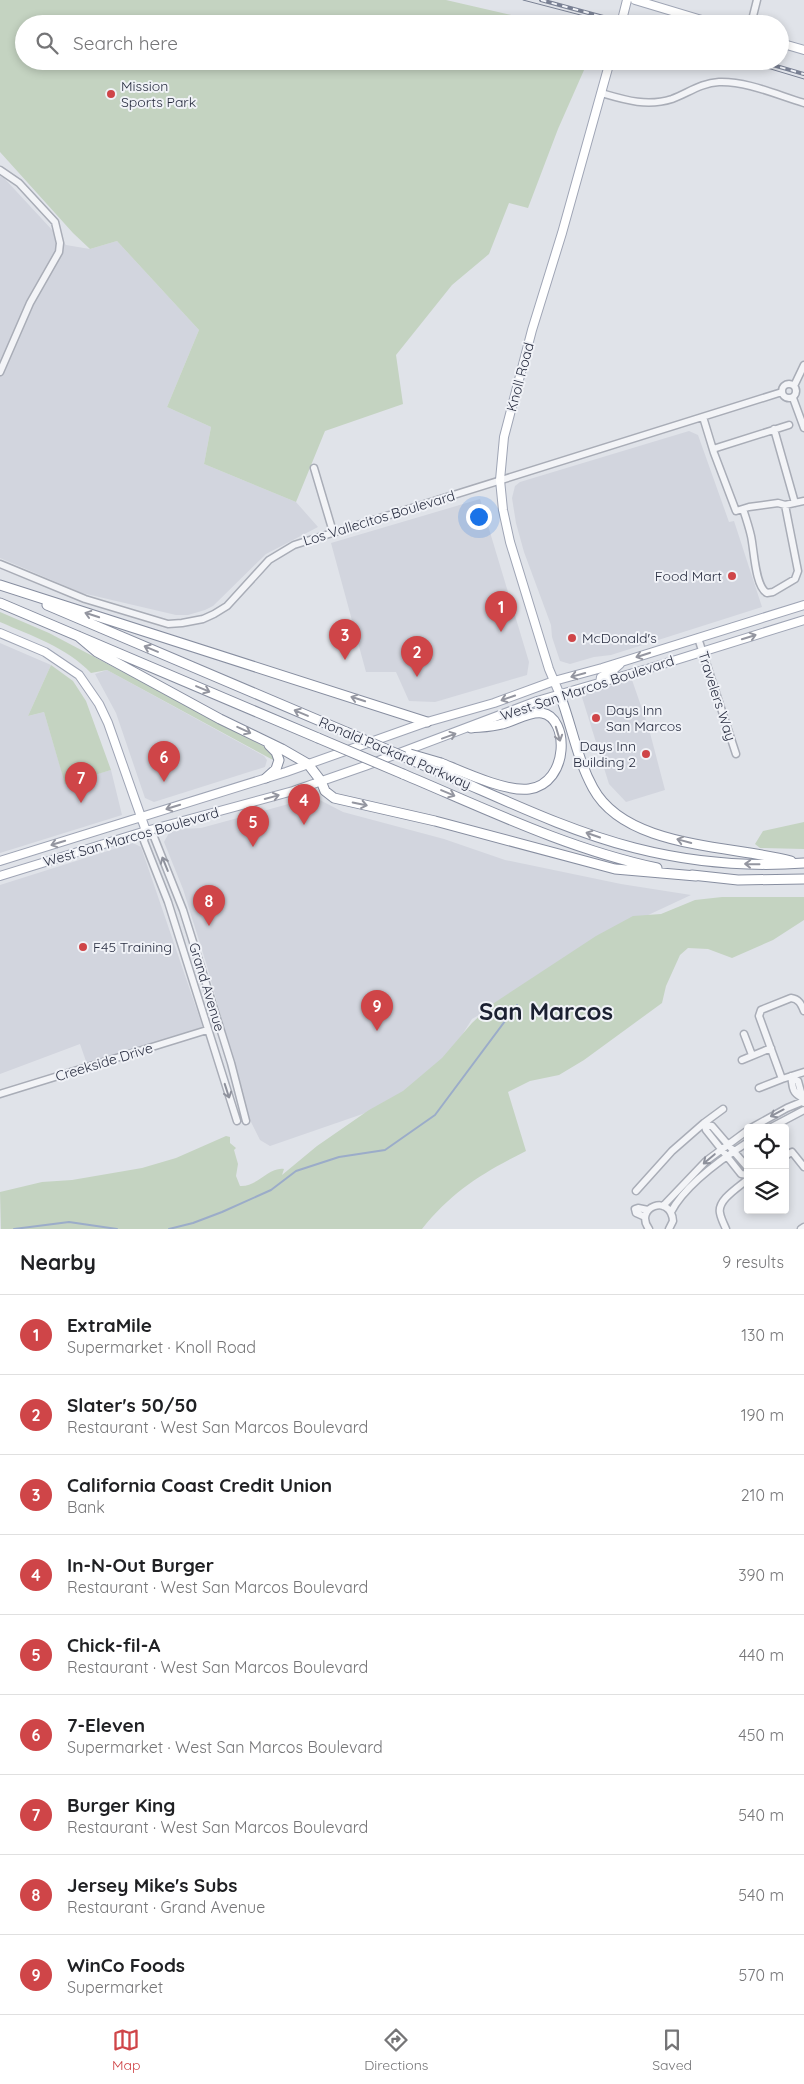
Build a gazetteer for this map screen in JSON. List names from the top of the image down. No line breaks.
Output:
{"streets":{"highway":["Ronald Packard Parkway"],"main road":["Knoll Road","West San Marcos Boulevard","Grand Avenue"],"street":["Los Vallecitos Boulevard","Travelers Way","Creekside Drive"]},"crossings":[["Knoll Road","Los Vallecitos Boulevard"],["Knoll Road","West San Marcos Boulevard"],["West San Marcos Boulevard","Travelers Way"],["West San Marcos Boulevard","Grand Avenue"],["Grand Avenue","Creekside Drive"]],"districts":["San Marcos"],"places":["Mission Sports Park","Food Mart","McDonald's","Days Inn San Marcos","Days Inn Building 2","F45 Training"],"page":{"search":"Search here","pins":["1","3","2","6","7","4","5","8","9"],"heading":["Nearby","9 results"],"list":[{"mark":"1","name":"ExtraMile","note":"Supermarket · Knoll Road","value":"130 m"},{"mark":"2","name":"Slater's 50/50","note":"Restaurant · West San Marcos Boulevard","value":"190 m"},{"mark":"3","name":"California Coast Credit Union","note":"Bank","value":"210 m"},{"mark":"4","name":"In-N-Out Burger","note":"Restaurant · West San Marcos Boulevard","value":"390 m"},{"mark":"5","name":"Chick-fil-A","note":"Restaurant · West San Marcos Boulevard","value":"440 m"},{"mark":"6","name":"7-Eleven","note":"Supermarket · West San Marcos Boulevard","value":"450 m"},{"mark":"7","name":"Burger King","note":"Restaurant · West San Marcos Boulevard","value":"540 m"},{"mark":"8","name":"Jersey Mike's Subs","note":"Restaurant · Grand Avenue","value":"540 m"},{"mark":"9","name":"WinCo Foods","note":"Supermarket","value":"570 m"}],"nav":["Map","Directions","Saved"]}}
